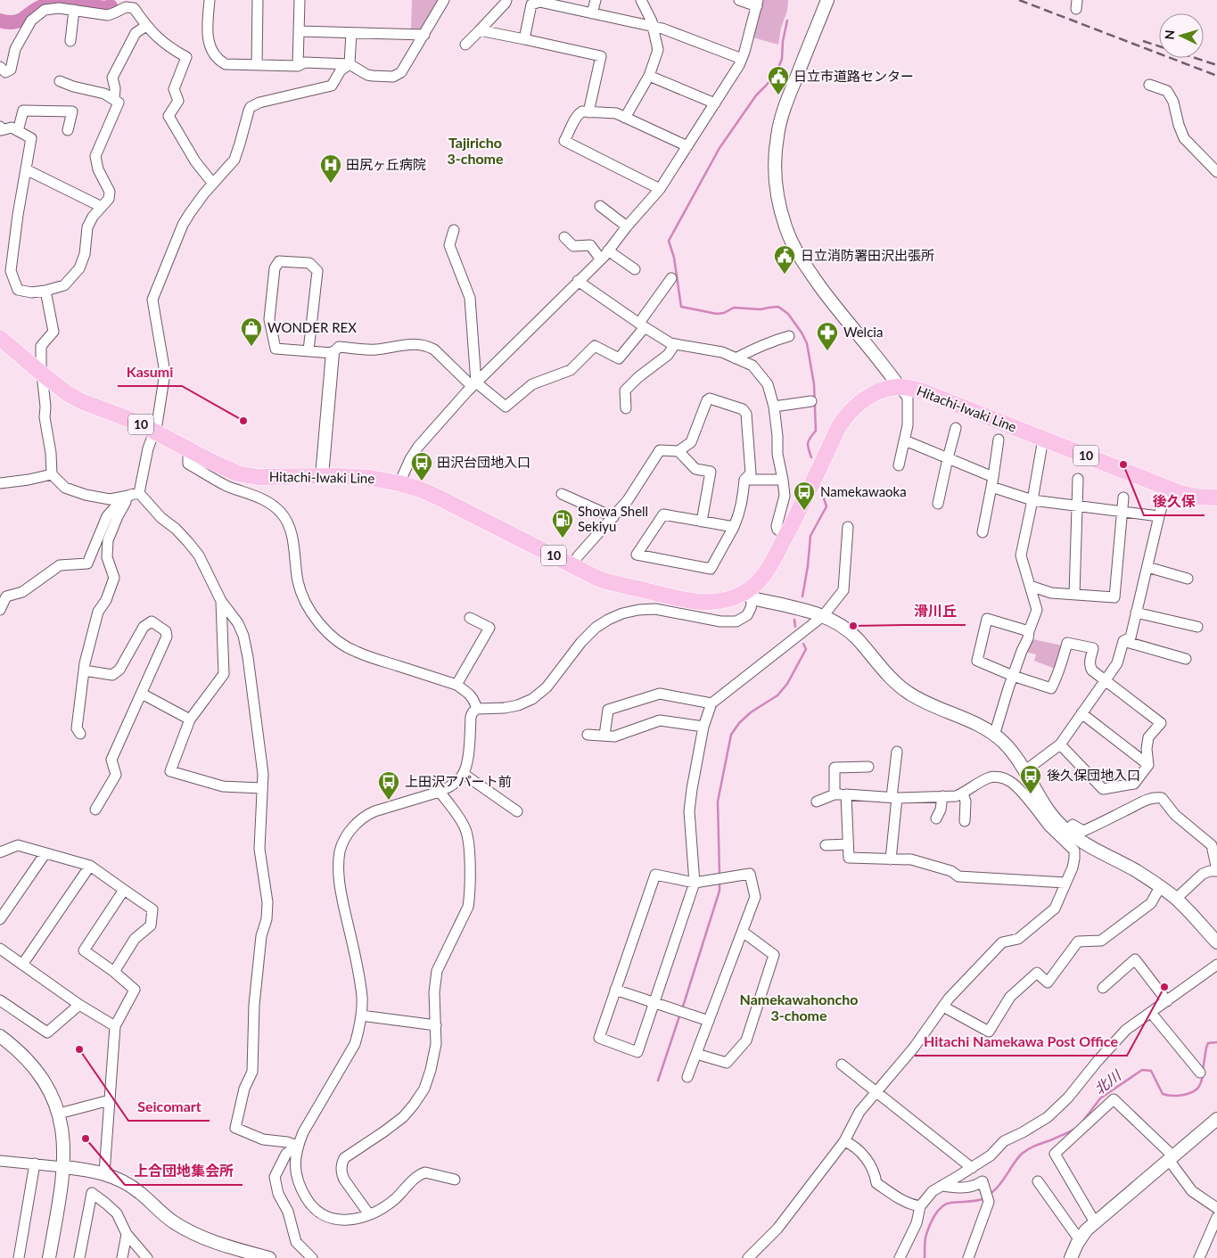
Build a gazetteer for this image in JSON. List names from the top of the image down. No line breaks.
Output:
{"streets":{"main road":["Hitachi-Iwaki Line","10"]},"districts":["Tajiricho 3-chome","Namekawahoncho 3-chome"],"water":["北川"],"places":{"public building":["日立市道路センター","日立消防署田沢出張所"],"hospital":["田尻ヶ丘病院"],"shop":["WONDER REX"],"pharmacy":["Welcia"],"other":["Kasumi","後久保","滑川丘","Hitachi Namekawa Post Office","Seicomart","上合団地集会所"],"bus stop":["田沢台団地入口","Namekawaoka","後久保団地入口","上田沢アパート前"],"fuel station":["Showa Shell Sekiyu"]},"north":"left"}
